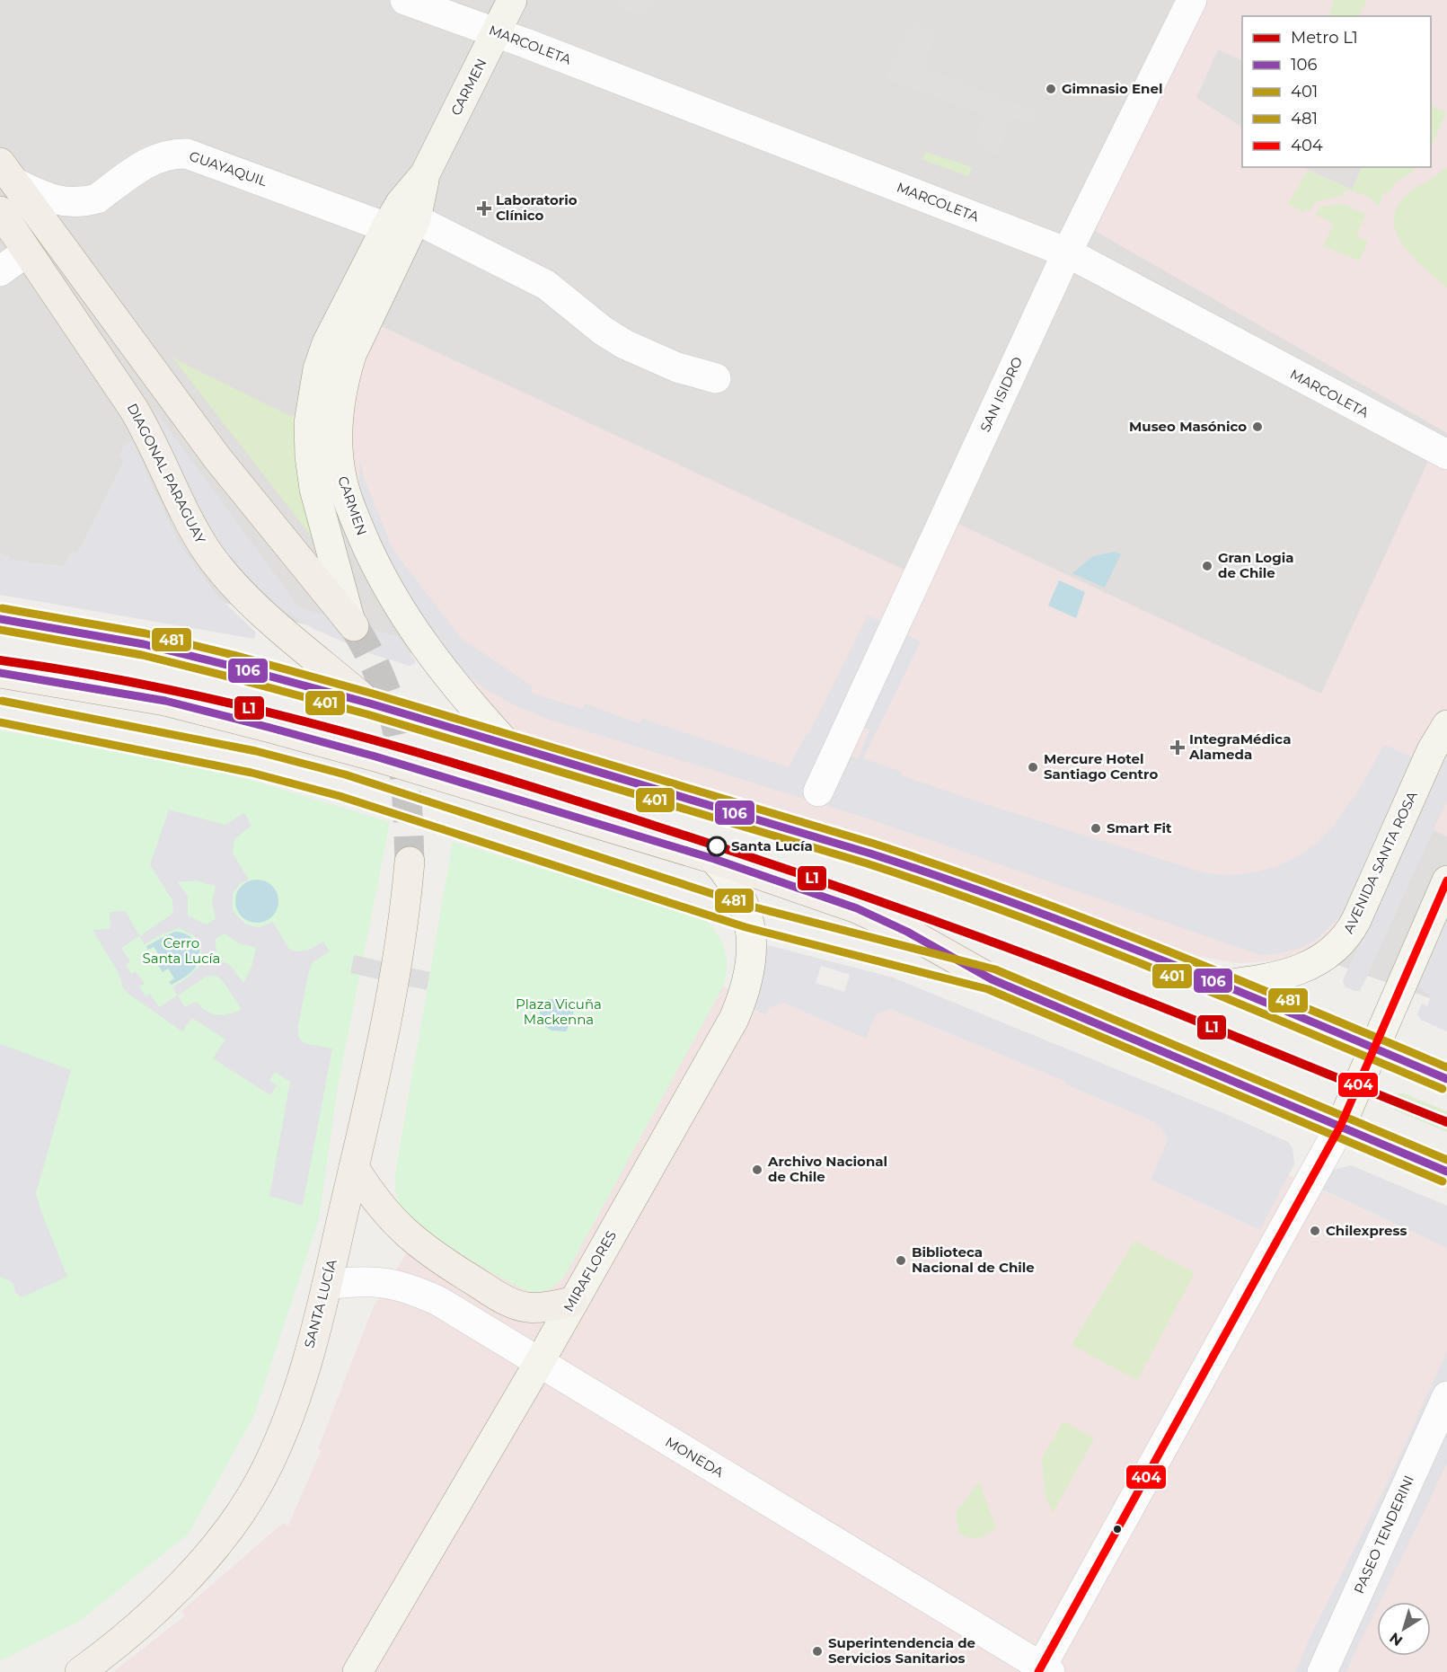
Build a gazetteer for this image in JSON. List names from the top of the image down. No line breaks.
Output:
{"streets":{"main road":["CARMEN","DIAGONAL PARAGUAY","AVENIDA SANTA ROSA","MIRAFLORES","SANTA LUCÍA"],"street":["MARCOLETA","GUAYAQUIL","SAN ISIDRO","MONEDA","PASEO TENDERINI"]},"crossings":[["MARCOLETA","CARMEN"],["MARCOLETA","SAN ISIDRO"],["CARMEN","GUAYAQUIL"],["MIRAFLORES","MONEDA"],["SANTA LUCÍA","MONEDA"]],"parks":["Cerro Santa Lucía","Plaza Vicuña Mackenna"],"places":{"other":["Gimnasio Enel","Museo Masónico","Gran Logia de Chile","Mercure Hotel Santiago Centro","Smart Fit","Santa Lucía","Archivo Nacional de Chile","Chilexpress","Biblioteca Nacional de Chile","Superintendencia de Servicios Sanitarios"],"health":["Laboratorio Clínico","IntegraMédica Alameda"]},"lines":["transit line 481","transit line 106","transit line 401","metro line L1","transit line 404"],"legend":["Metro L1","106","401","481","404"],"north":"bottom left"}
